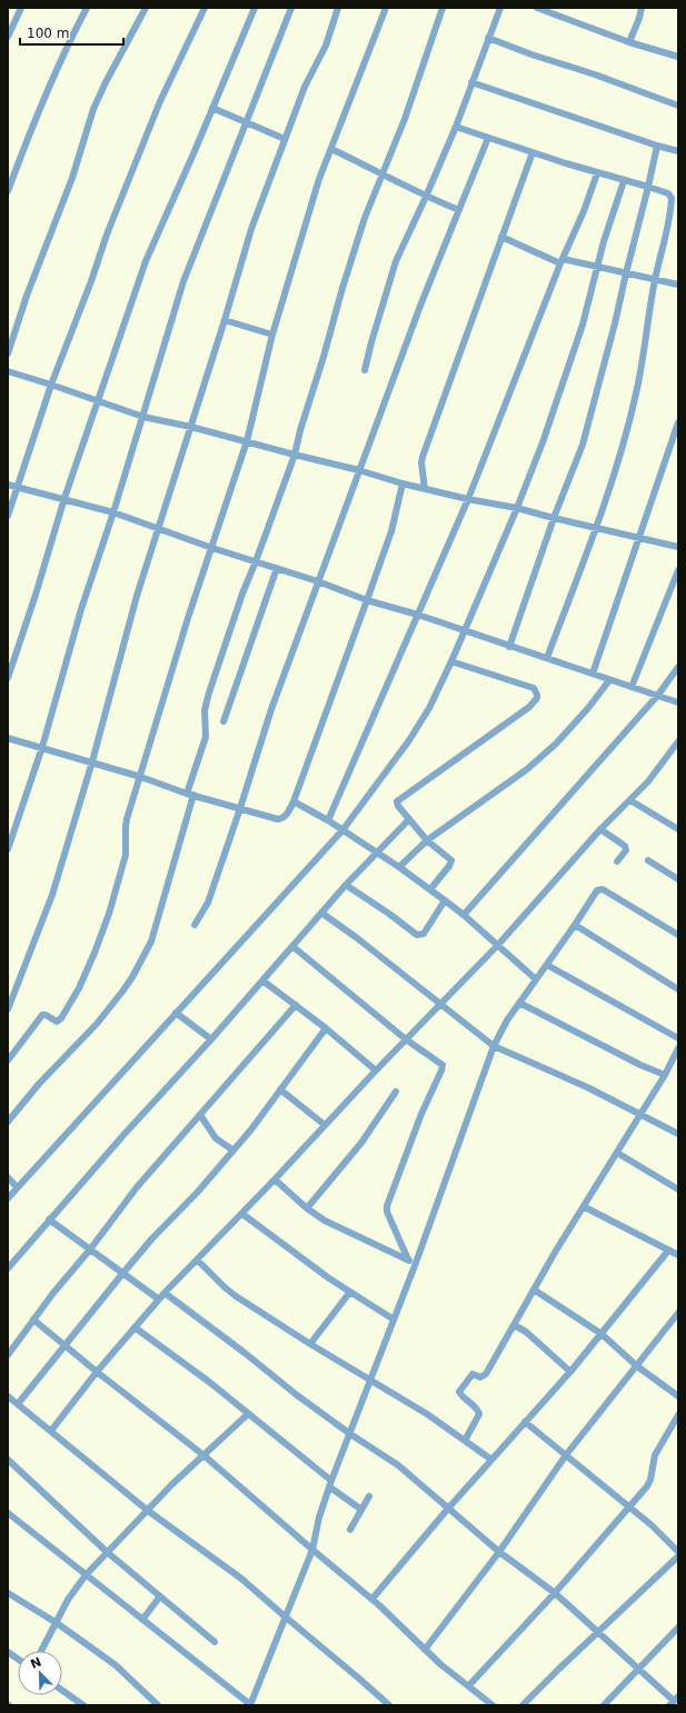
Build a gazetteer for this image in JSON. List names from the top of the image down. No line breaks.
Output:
{"scale_bar":"100 m","north":"top left"}
